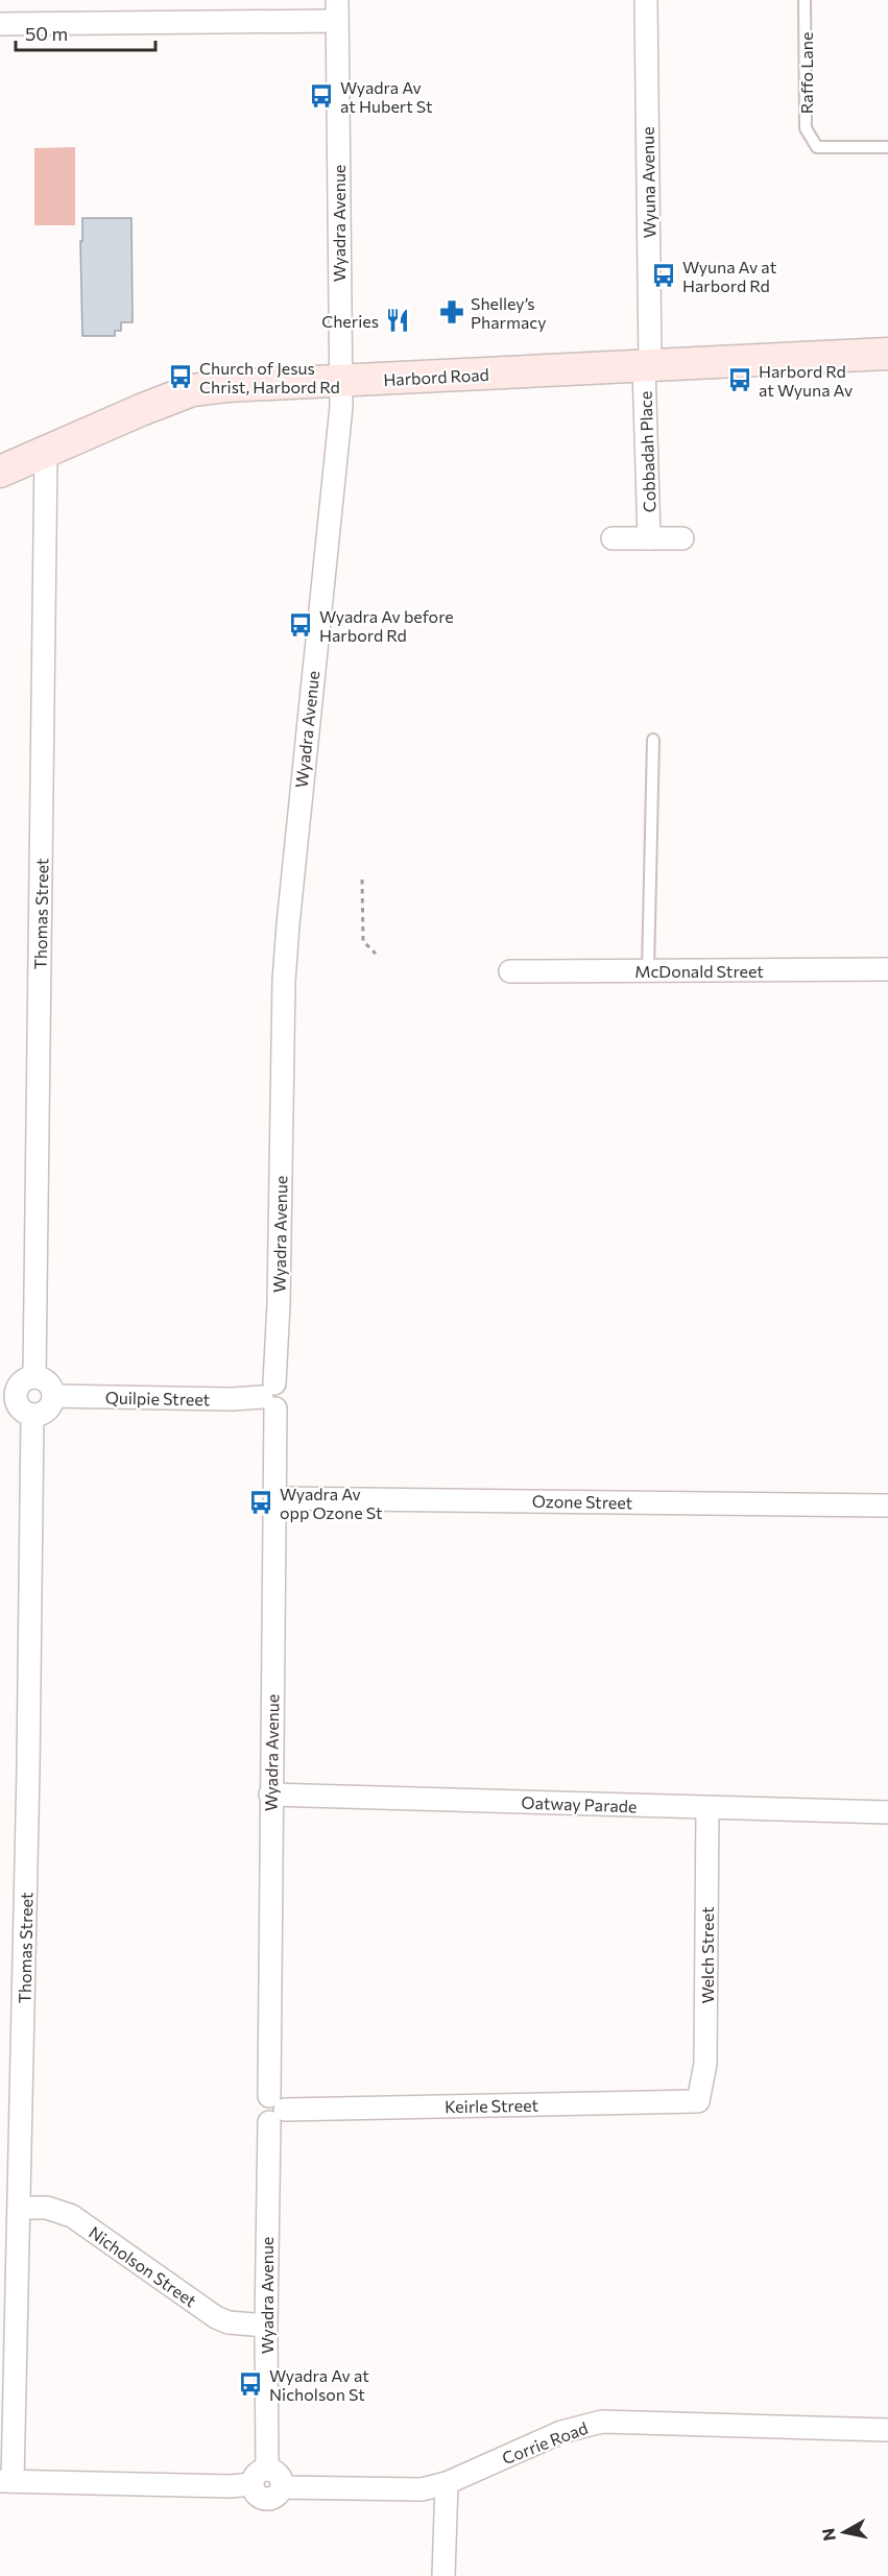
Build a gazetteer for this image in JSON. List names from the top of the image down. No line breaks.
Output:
{"streets":{"main road":["Harbord Road"],"street":["Wyuna Avenue","Wyadra Avenue","Cobbadah Place","Thomas Street","McDonald Street","Quilpie Street","Ozone Street","Oatway Parade","Welch Street","Keirle Street","Nicholson Street","Corrie Road"],"lane":["Raffo Lane"]},"crossings":[["Wyuna Avenue","Harbord Road"],["Wyuna Avenue","Cobbadah Place"],["Wyadra Avenue","Harbord Road"],["Wyadra Avenue","Quilpie Street"],["Wyadra Avenue","Ozone Street"],["Wyadra Avenue","Oatway Parade"],["Wyadra Avenue","Keirle Street"],["Wyadra Avenue","Nicholson Street"],["Wyadra Avenue","Corrie Road"],["Harbord Road","Cobbadah Place"],["Harbord Road","Thomas Street"],["Thomas Street","Quilpie Street"],["Thomas Street","Nicholson Street"],["Oatway Parade","Welch Street"],["Welch Street","Keirle Street"]],"places":{"bus stop":["Wyadra Av at Hubert St","Wyuna Av at Harbord Rd","Church of Jesus Christ, Harbord Rd","Harbord Rd at Wyuna Av","Wyadra Av before Harbord Rd","Wyadra Av opp Ozone St","Wyadra Av at Nicholson St"],"pharmacy":["Shelley’s Pharmacy"],"restaurant":["Cheries"]},"scale_bar":"50 m","north":"left"}
